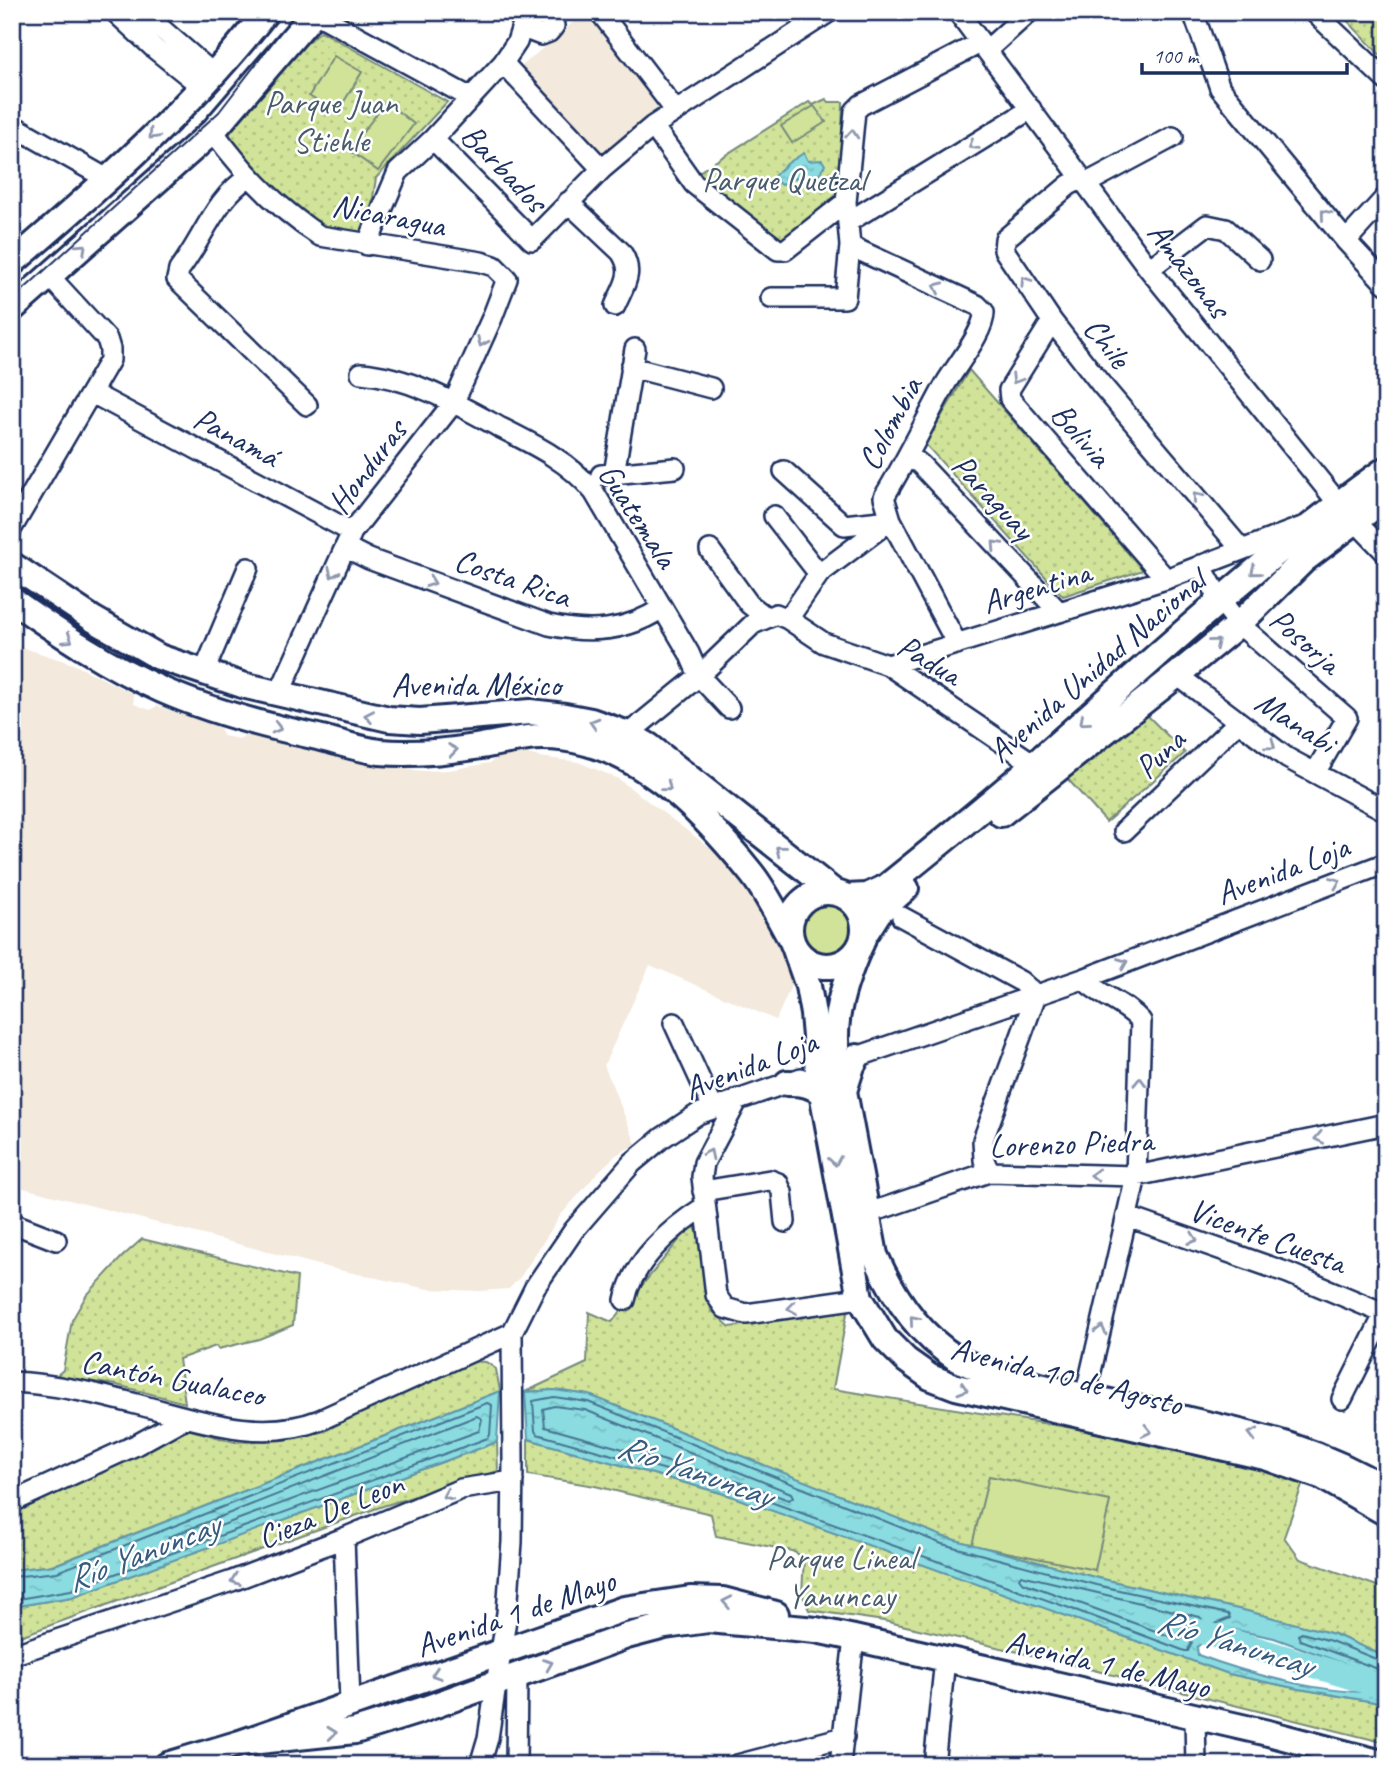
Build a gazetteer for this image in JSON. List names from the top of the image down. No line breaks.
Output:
{"streets":{"main road":["Avenida Unidad Nacional","Avenida México","Avenida 10 de Agosto","Avenida 1 de Mayo"],"street":["Barbados","Nicaragua","Amazonas","Chile","Colombia","Bolivia","Panamá","Honduras","Paraguay","Guatemala","Costa Rica","Argentina","Posorja","Padua","Manabi","Puna","Avenida Loja","Lorenzo Piedra","Vicente Cuesta","Cantón Gualaceo","Cieza De Leon"]},"crossings":[["Nicaragua","Honduras"],["Amazonas","Chile"],["Amazonas","Avenida Unidad Nacional"],["Chile","Bolivia"],["Chile","Argentina"],["Colombia","Paraguay"],["Colombia","Padua"],["Bolivia","Argentina"],["Panamá","Honduras"],["Panamá","Costa Rica"],["Honduras","Guatemala"],["Honduras","Costa Rica"],["Honduras","Avenida México"],["Paraguay","Argentina"],["Guatemala","Costa Rica"],["Argentina","Padua"],["Argentina","Avenida Unidad Nacional"],["Posorja","Avenida Unidad Nacional"],["Posorja","Manabi"],["Padua","Avenida Unidad Nacional"],["Avenida Unidad Nacional","Avenida México"],["Avenida Unidad Nacional","Manabi"],["Avenida México","Avenida Loja"],["Avenida México","Avenida 10 de Agosto"],["Manabi","Puna"],["Avenida Loja","Avenida 10 de Agosto"],["Avenida Loja","Cantón Gualaceo"],["Avenida Loja","Cieza De Leon"],["Avenida Loja","Avenida 1 de Mayo"],["Lorenzo Piedra","Avenida 10 de Agosto"]],"one_way":["Chile","Bolivia","Costa Rica","Manabi","Lorenzo Piedra","Vicente Cuesta"],"water":["Río Yanuncay"],"parks":["Parque Juan Stiehle","Parque Quetzal","Parque Lineal Yanuncay"],"scale_bar":"100 m"}
